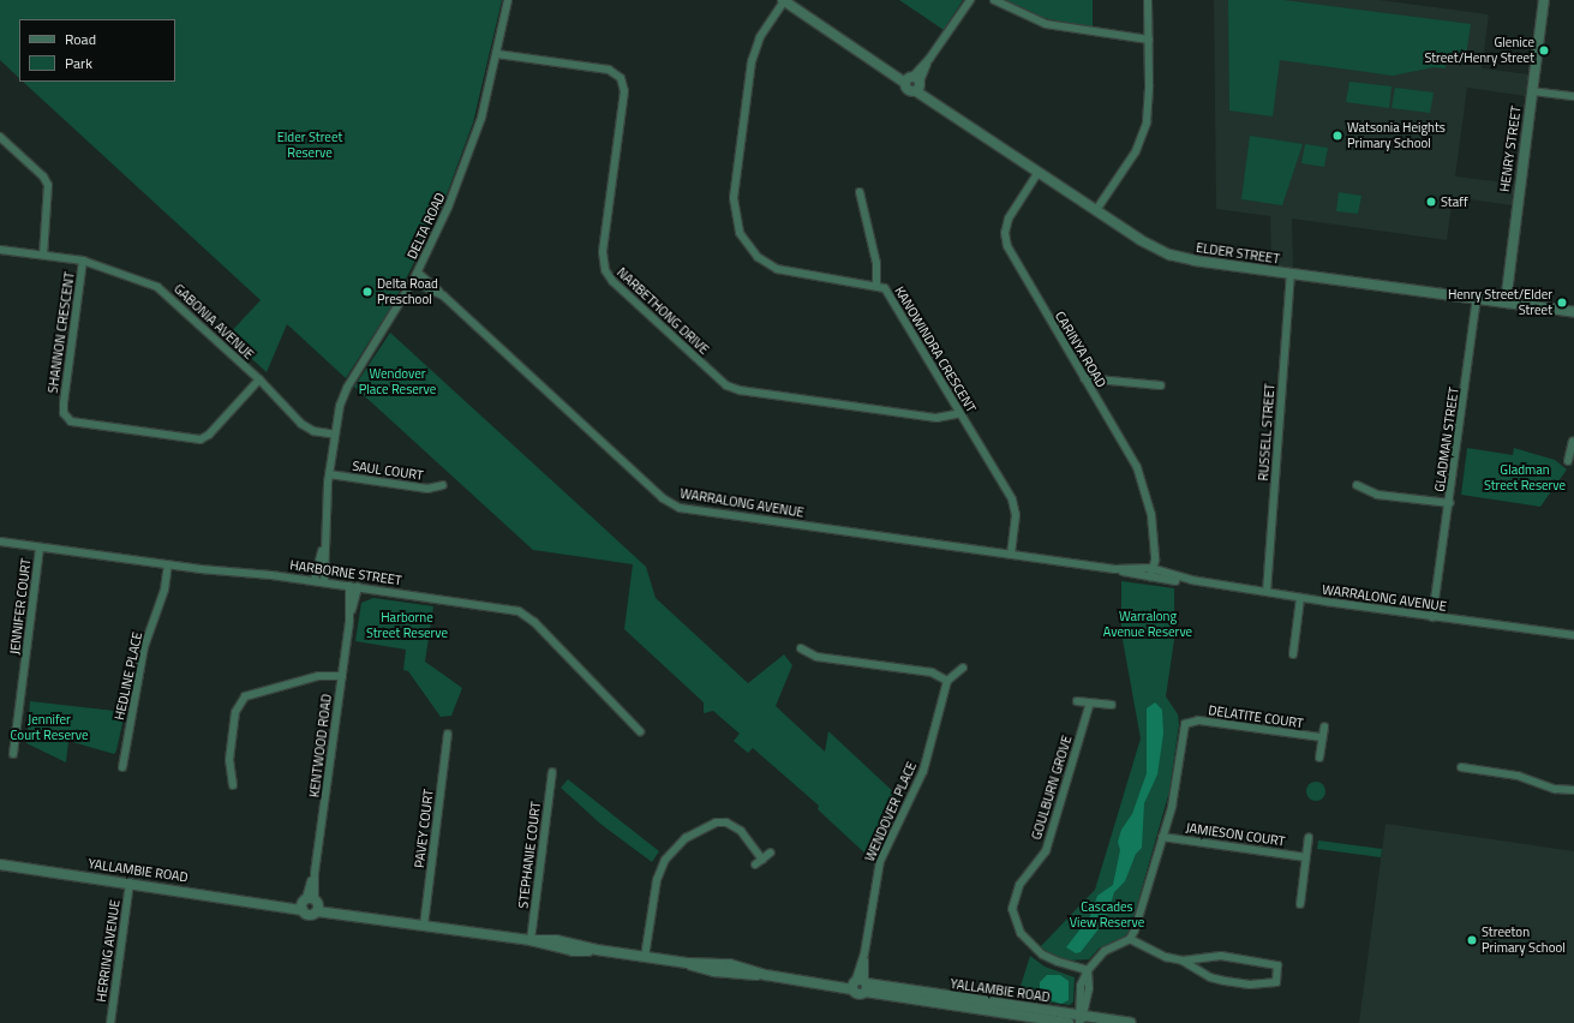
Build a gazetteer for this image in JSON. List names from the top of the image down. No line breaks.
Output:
{"streets":{"street":["HENRY STREET","DELTA ROAD","ELDER STREET","NARBETHONG DRIVE","GABONIA AVENUE","SHANNON CRESCENT","KANOWINDRA CRESCENT","CARINYA ROAD","RUSSELL STREET","GLADMAN STREET","SAUL COURT","WARRALONG AVENUE","HARBORNE STREET","JENNIFER COURT","HEDLINE PLACE","DELATITE COURT","KENTWOOD ROAD","GOULBURN GROVE","WENDOVER PLACE","PAVEY COURT","JAMIESON COURT","STEPHANIE COURT","YALLAMBIE ROAD","HERRING AVENUE"]},"crossings":[["HENRY STREET","ELDER STREET"],["DELTA ROAD","NARBETHONG DRIVE"],["DELTA ROAD","GABONIA AVENUE"],["DELTA ROAD","SAUL COURT"],["DELTA ROAD","WARRALONG AVENUE"],["DELTA ROAD","HARBORNE STREET"],["ELDER STREET","KANOWINDRA CRESCENT"],["ELDER STREET","CARINYA ROAD"],["ELDER STREET","RUSSELL STREET"],["ELDER STREET","GLADMAN STREET"],["NARBETHONG DRIVE","KANOWINDRA CRESCENT"],["GABONIA AVENUE","SHANNON CRESCENT"],["KANOWINDRA CRESCENT","WARRALONG AVENUE"],["CARINYA ROAD","WARRALONG AVENUE"],["RUSSELL STREET","WARRALONG AVENUE"],["GLADMAN STREET","WARRALONG AVENUE"],["HARBORNE STREET","JENNIFER COURT"],["HARBORNE STREET","HEDLINE PLACE"],["HARBORNE STREET","KENTWOOD ROAD"],["DELATITE COURT","JAMIESON COURT"],["KENTWOOD ROAD","YALLAMBIE ROAD"],["WENDOVER PLACE","YALLAMBIE ROAD"],["PAVEY COURT","YALLAMBIE ROAD"],["STEPHANIE COURT","YALLAMBIE ROAD"],["YALLAMBIE ROAD","HERRING AVENUE"]],"parks":["Elder Street Reserve","Wendover Place Reserve","Gladman Street Reserve","Warralong Avenue Reserve","Harborne Street Reserve","Jennifer Court Reserve","Cascades View Reserve"],"places":["Glenice Street/Henry Street","Watsonia Heights Primary School","Staff","Delta Road Preschool","Henry Street/Elder Street","Streeton Primary School"],"legend":["Road","Park"]}
